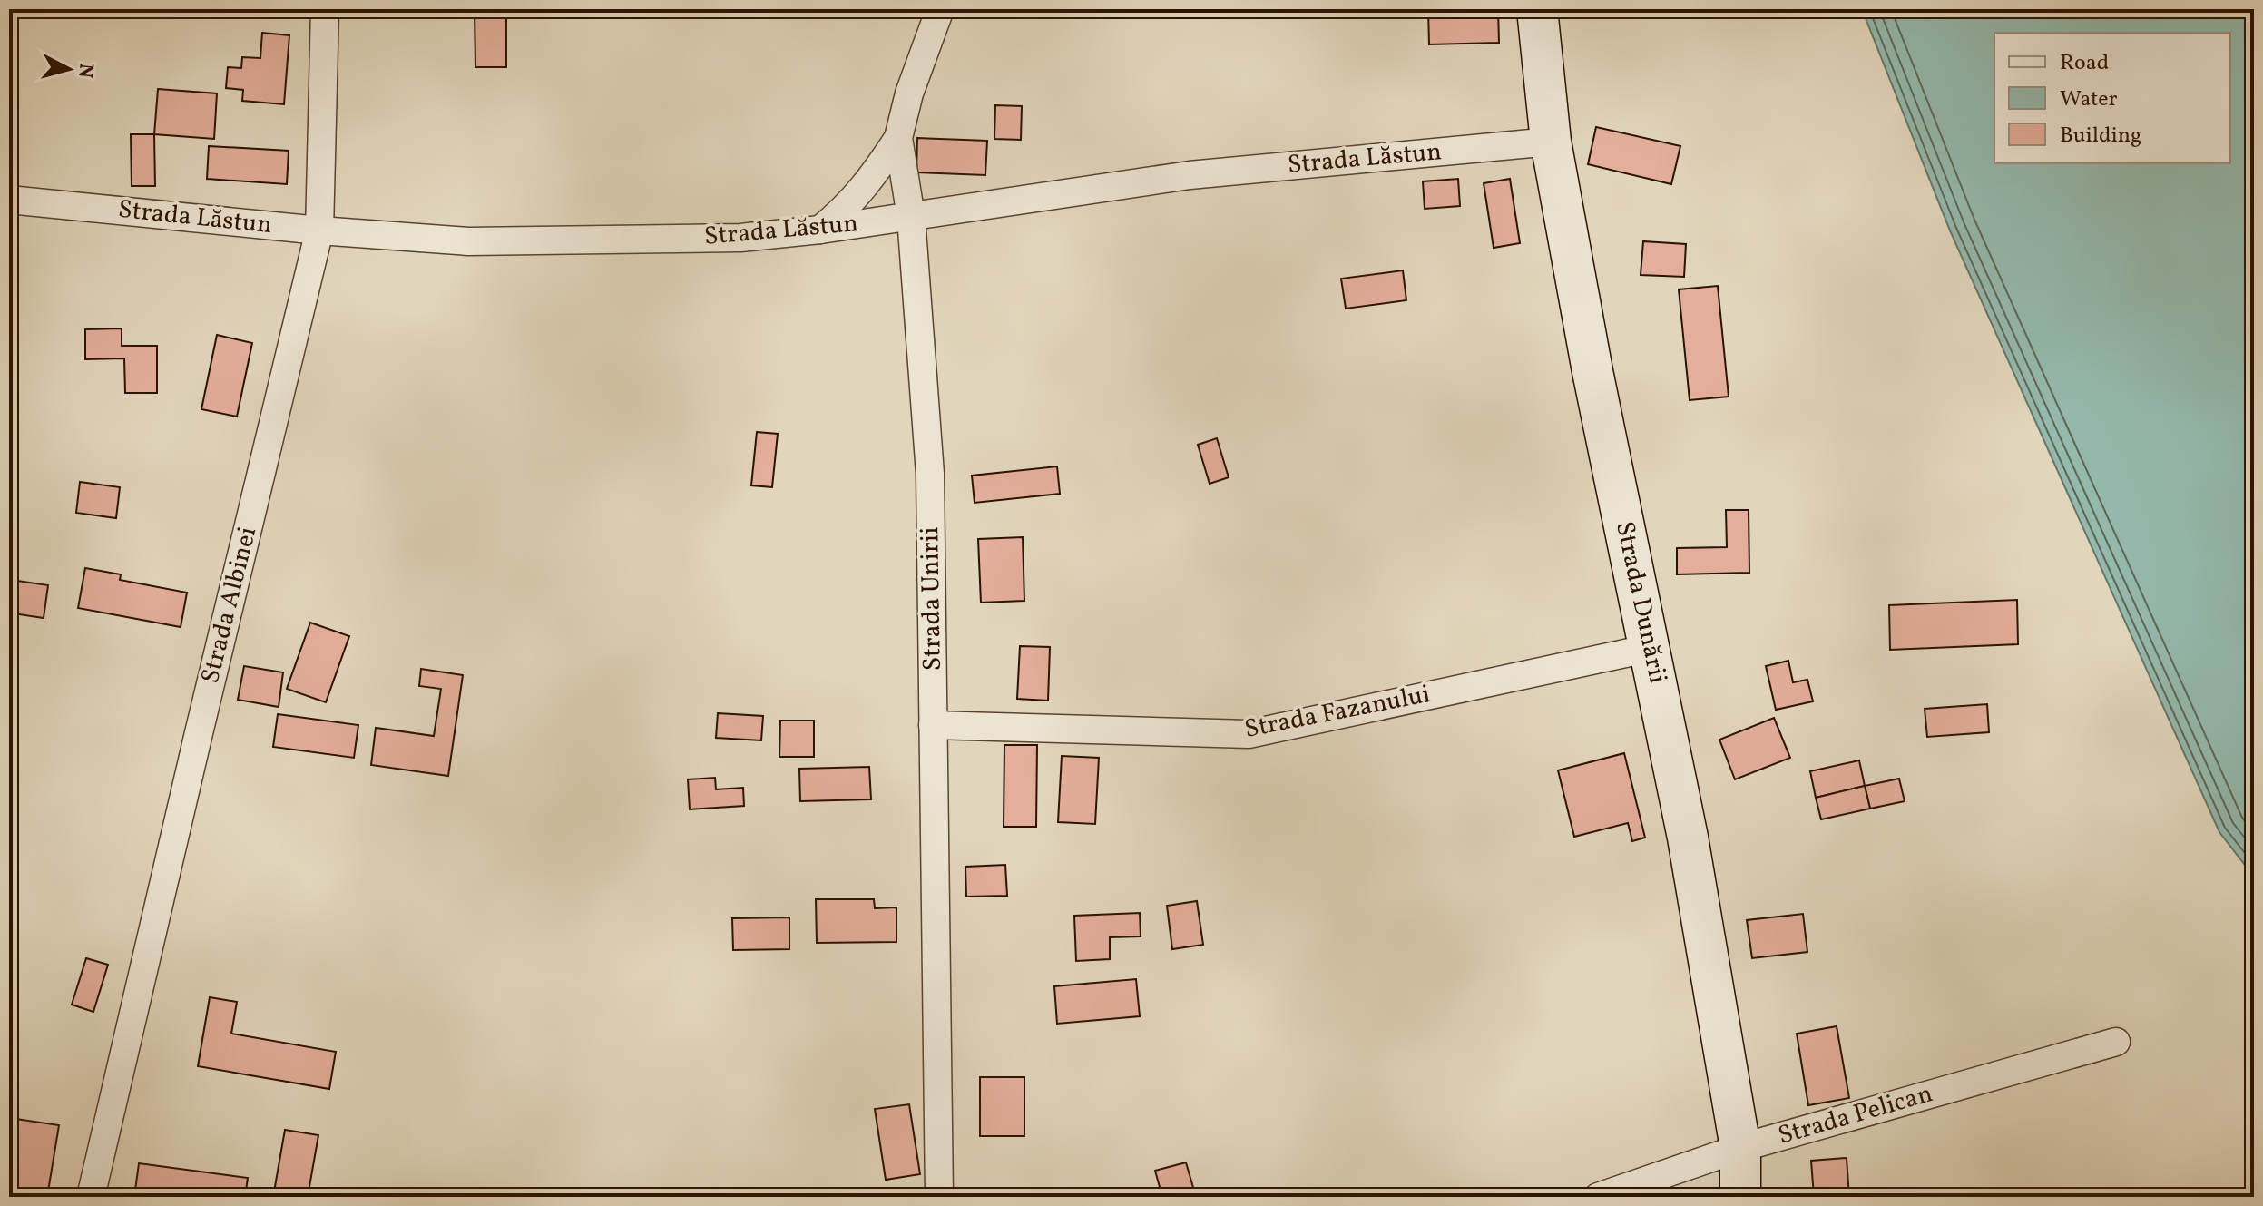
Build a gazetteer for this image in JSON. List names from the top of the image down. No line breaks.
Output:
{"streets":{"main road":["Strada Dunării"],"street":["Strada Lăstun","Strada Unirii","Strada Albinei","Strada Fazanului","Strada Pelican"]},"crossings":[["Strada Lăstun","Strada Unirii"],["Strada Lăstun","Strada Dunării"],["Strada Lăstun","Strada Albinei"],["Strada Unirii","Strada Fazanului"],["Strada Dunării","Strada Fazanului"],["Strada Dunării","Strada Pelican"]],"legend":["Road","Water","Building"],"north":"right"}
